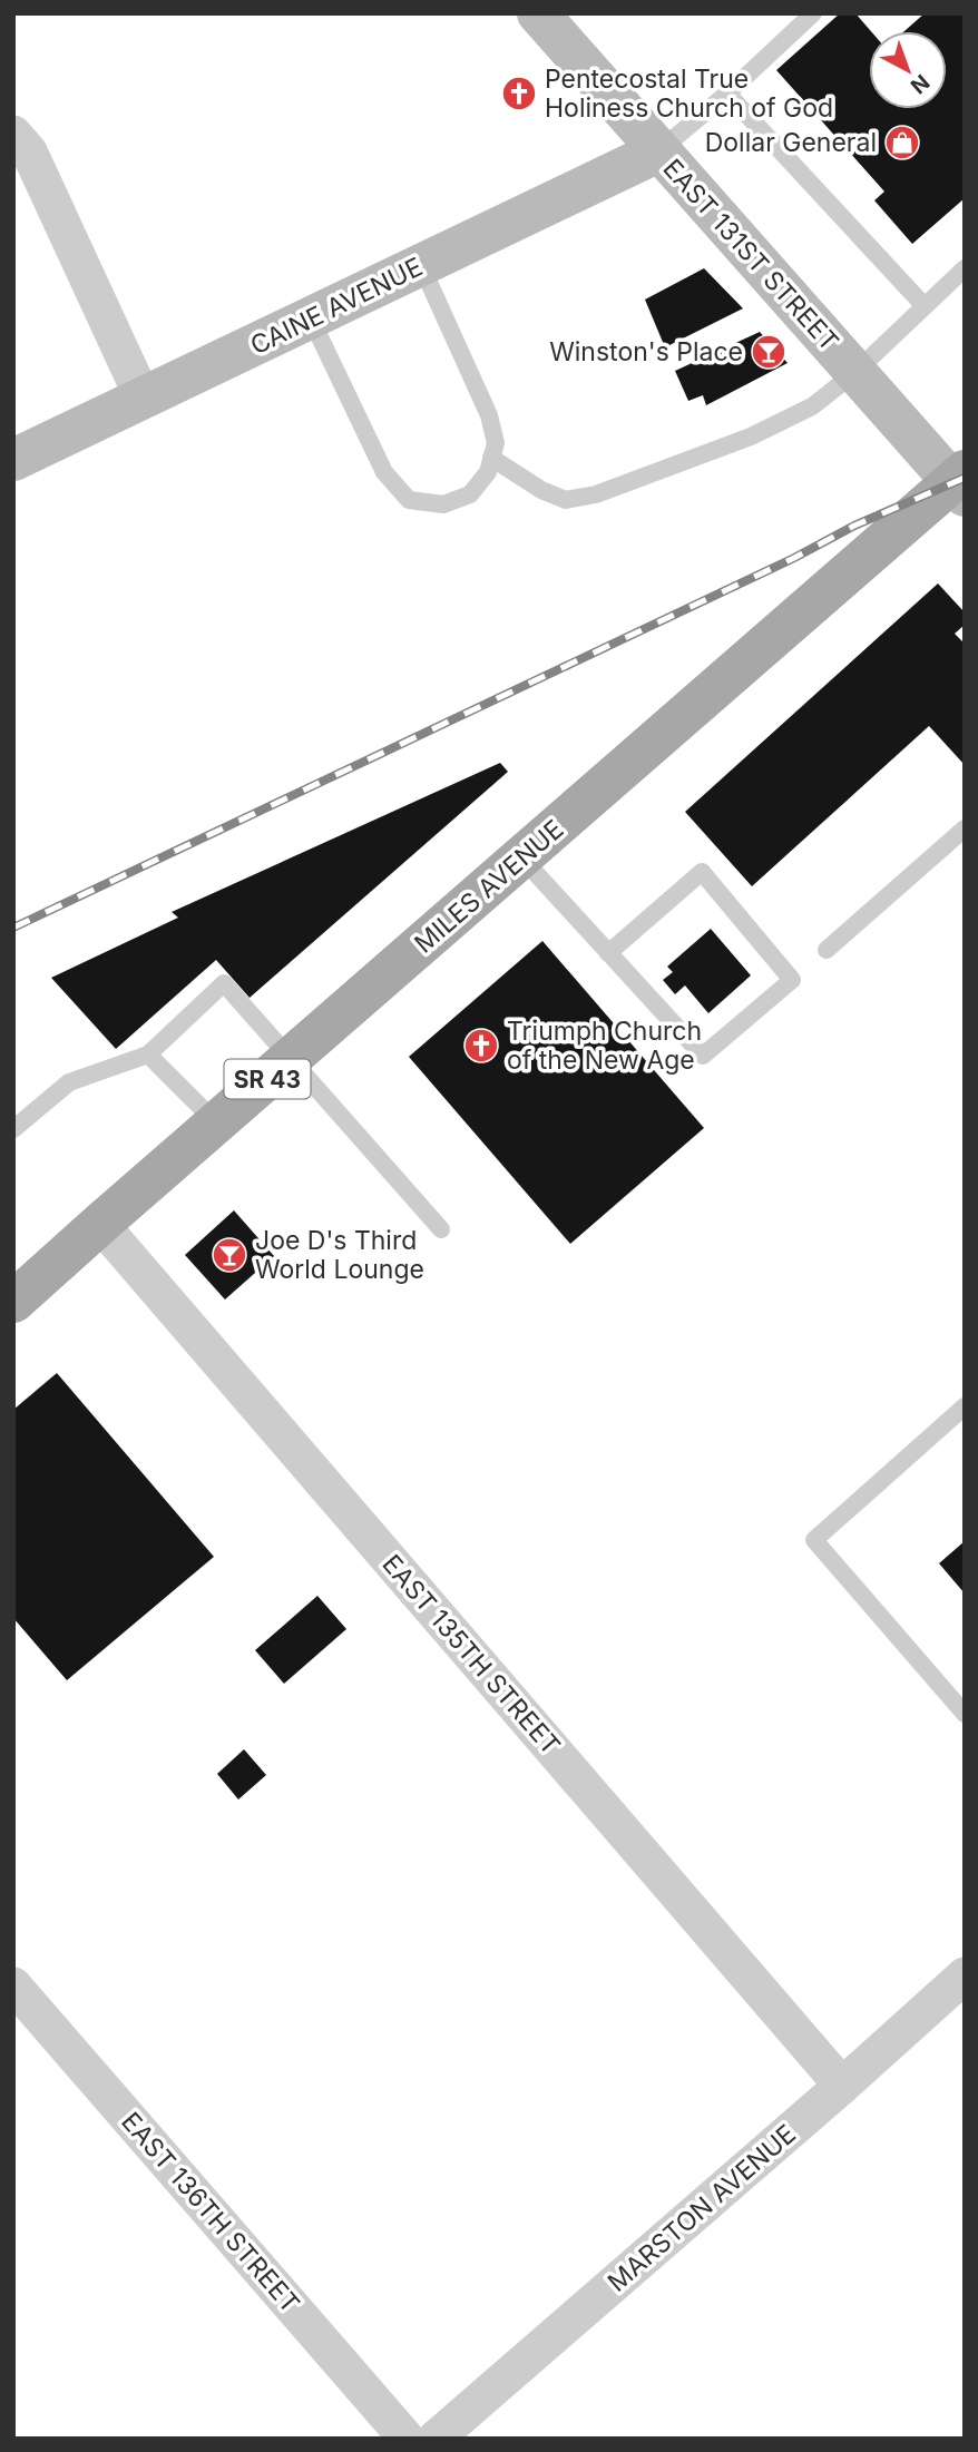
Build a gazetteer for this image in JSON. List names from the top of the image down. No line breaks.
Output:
{"streets":{"main road":["MILES AVENUE","SR 43"],"street":["EAST 131ST STREET","CAINE AVENUE","EAST 135TH STREET","MARSTON AVENUE","EAST 136TH STREET"]},"crossings":[["EAST 131ST STREET","CAINE AVENUE"],["EAST 131ST STREET","MILES AVENUE"],["MILES AVENUE","EAST 135TH STREET"],["EAST 135TH STREET","MARSTON AVENUE"]],"places":{"church":["Pentecostal True Holiness Church of God","Triumph Church of the New Age"],"shop":["Dollar General"],"bar":["Winston's Place","Joe D's Third World Lounge"]},"north":"bottom right"}
